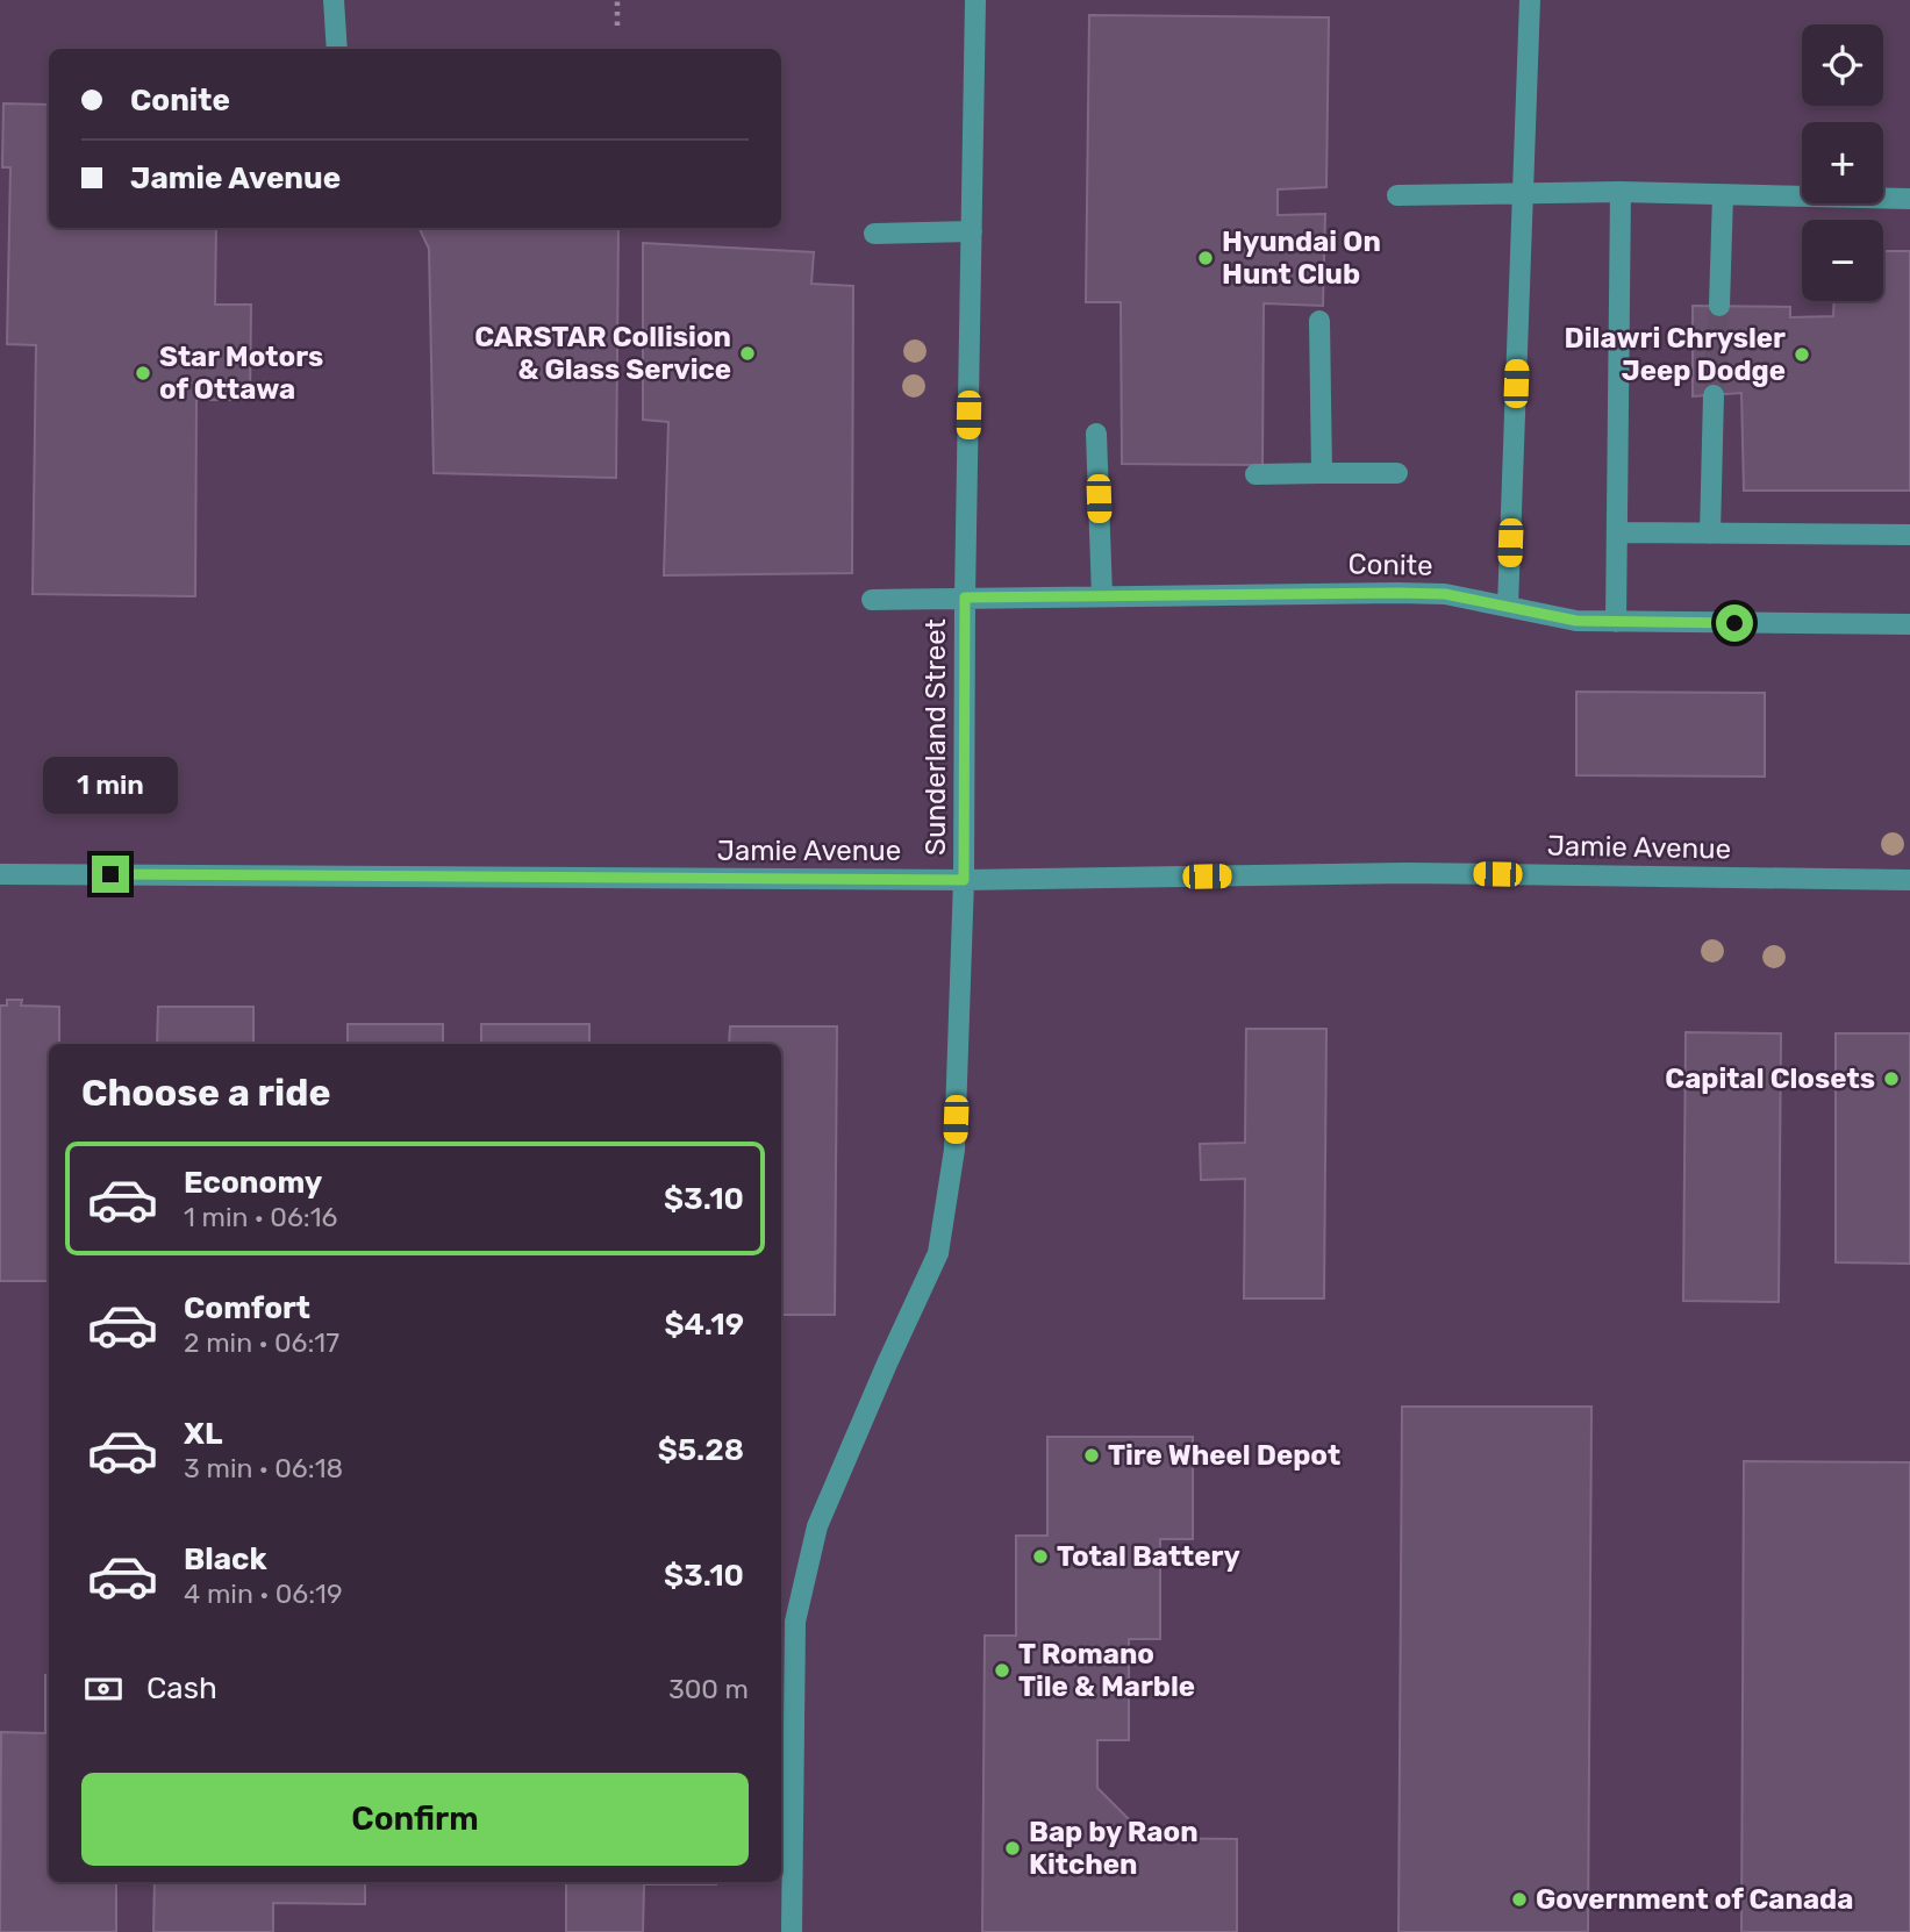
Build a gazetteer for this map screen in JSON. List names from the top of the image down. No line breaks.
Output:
{"streets":{"street":["Conite","Sunderland Street","Jamie Avenue"]},"crossings":[["Conite","Sunderland Street"],["Sunderland Street","Jamie Avenue"]],"places":["Hyundai On Hunt Club","CARSTAR Collision & Glass Service","Dilawri Chrysler Jeep Dodge","Star Motors of Ottawa","Capital Closets","Tire Wheel Depot","Total Battery","T Romano Tile & Marble","Bap by Raon Kitchen","Government of Canada"],"page":{"map_buttons":["+","−"],"banner":["Conite","Jamie Avenue"],"bubble":"1 min","heading":"Choose a ride","list":[{"name":"Economy","note":"1 min · 06:16","value":"$3.10"},{"name":"Comfort","note":"2 min · 06:17","value":"$4.19"},{"name":"XL","note":"3 min · 06:18","value":"$5.28"},{"name":"Black","note":"4 min · 06:19","value":"$3.10"}],"pay":["Cash","300 m"],"buttons":"Confirm"}}
